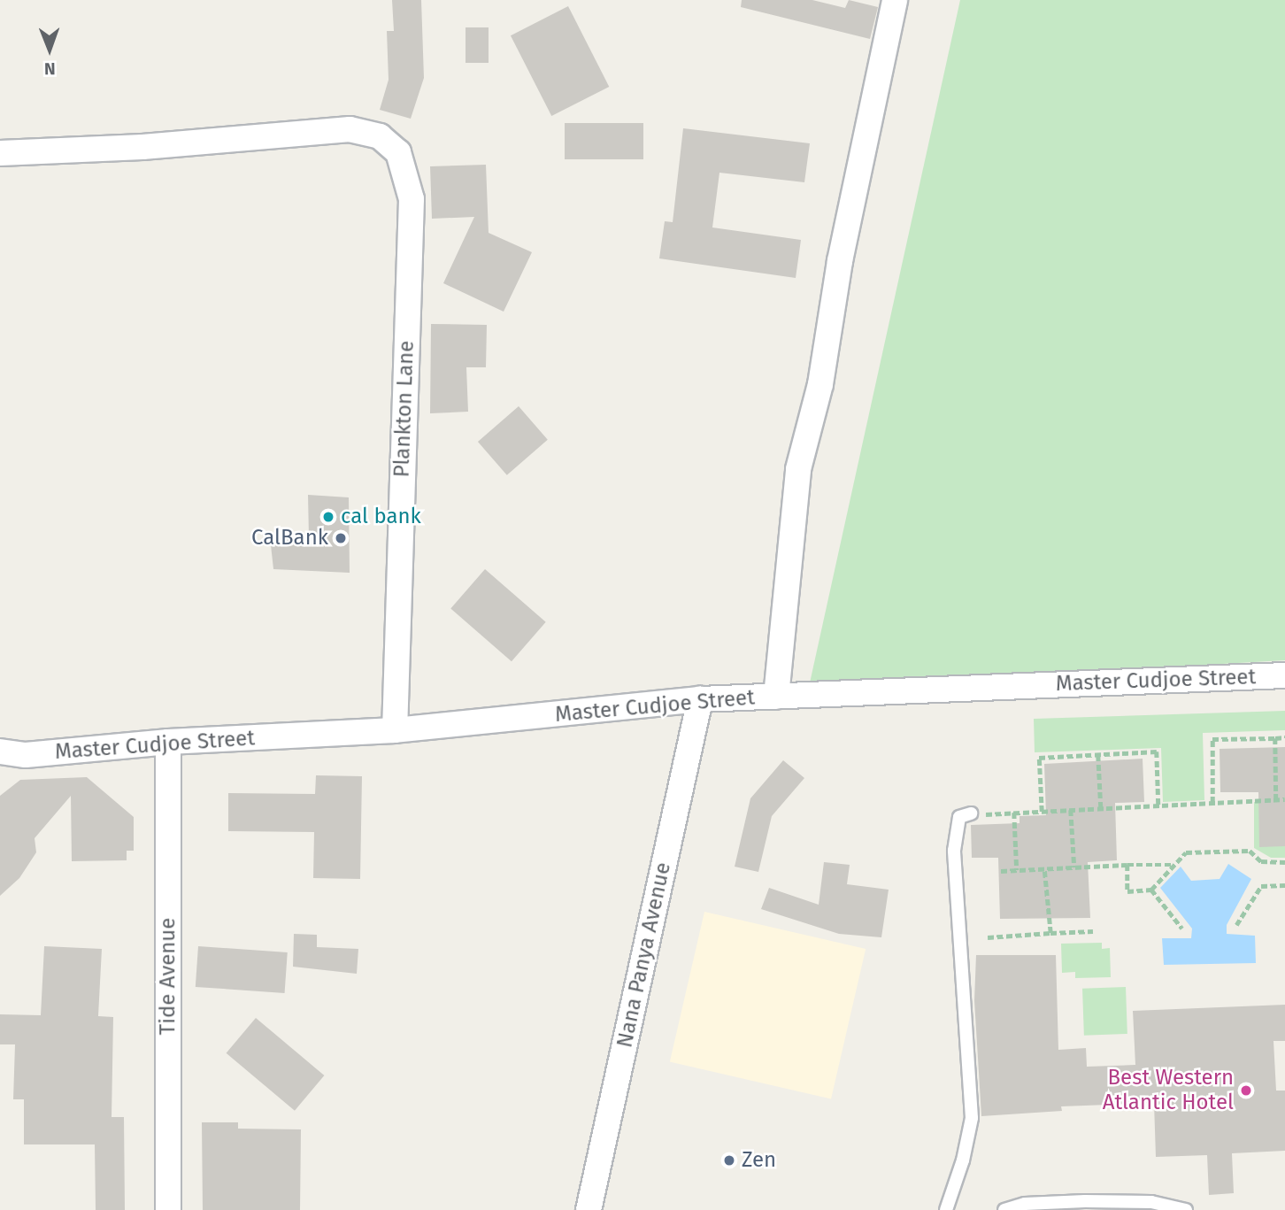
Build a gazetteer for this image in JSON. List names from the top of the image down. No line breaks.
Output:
{"streets":{"street":["Plankton Lane","Master Cudjoe Street","Nana Panya Avenue","Tide Avenue"]},"crossings":[["Plankton Lane","Master Cudjoe Street"],["Master Cudjoe Street","Nana Panya Avenue"],["Master Cudjoe Street","Tide Avenue"]],"places":["cal bank","CalBank","Best Western Atlantic Hotel","Zen"],"north":"bottom"}
